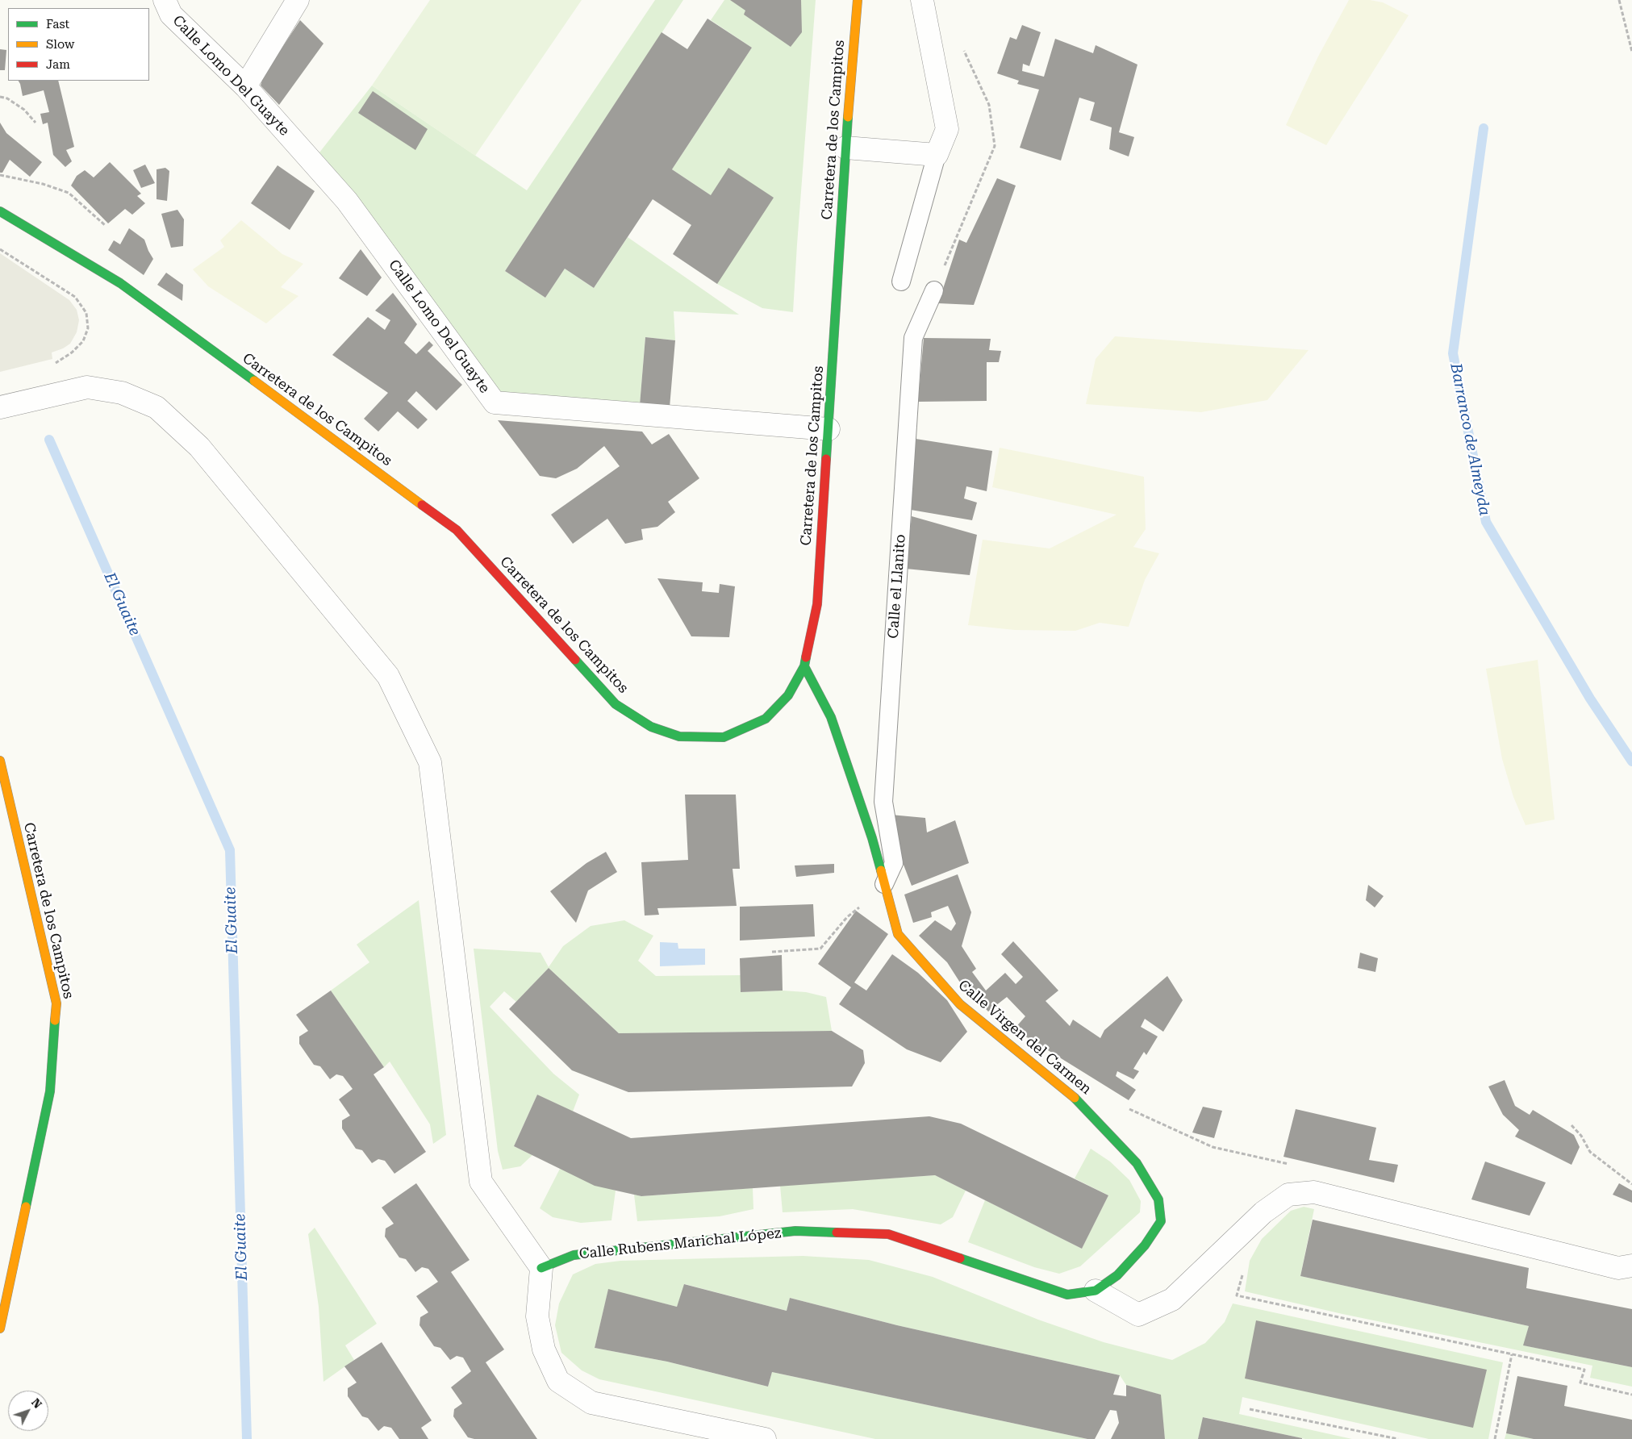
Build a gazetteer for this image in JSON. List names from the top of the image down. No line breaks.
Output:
{"streets":{"main road":["Carretera de los Campitos","Calle Virgen del Carmen","Calle Rubens Marichal López"],"street":["Calle Lomo Del Guayte"],"lane":["Calle el Llanito"]},"crossings":[["Calle Lomo Del Guayte","Carretera de los Campitos"],["Carretera de los Campitos","Calle Virgen del Carmen"],["Calle el Llanito","Calle Virgen del Carmen"],["Calle Virgen del Carmen","Calle Rubens Marichal López"]],"water":["Barranco de Almeyda","El Guaite"],"legend":["Fast","Slow","Jam"],"north":"top right"}
